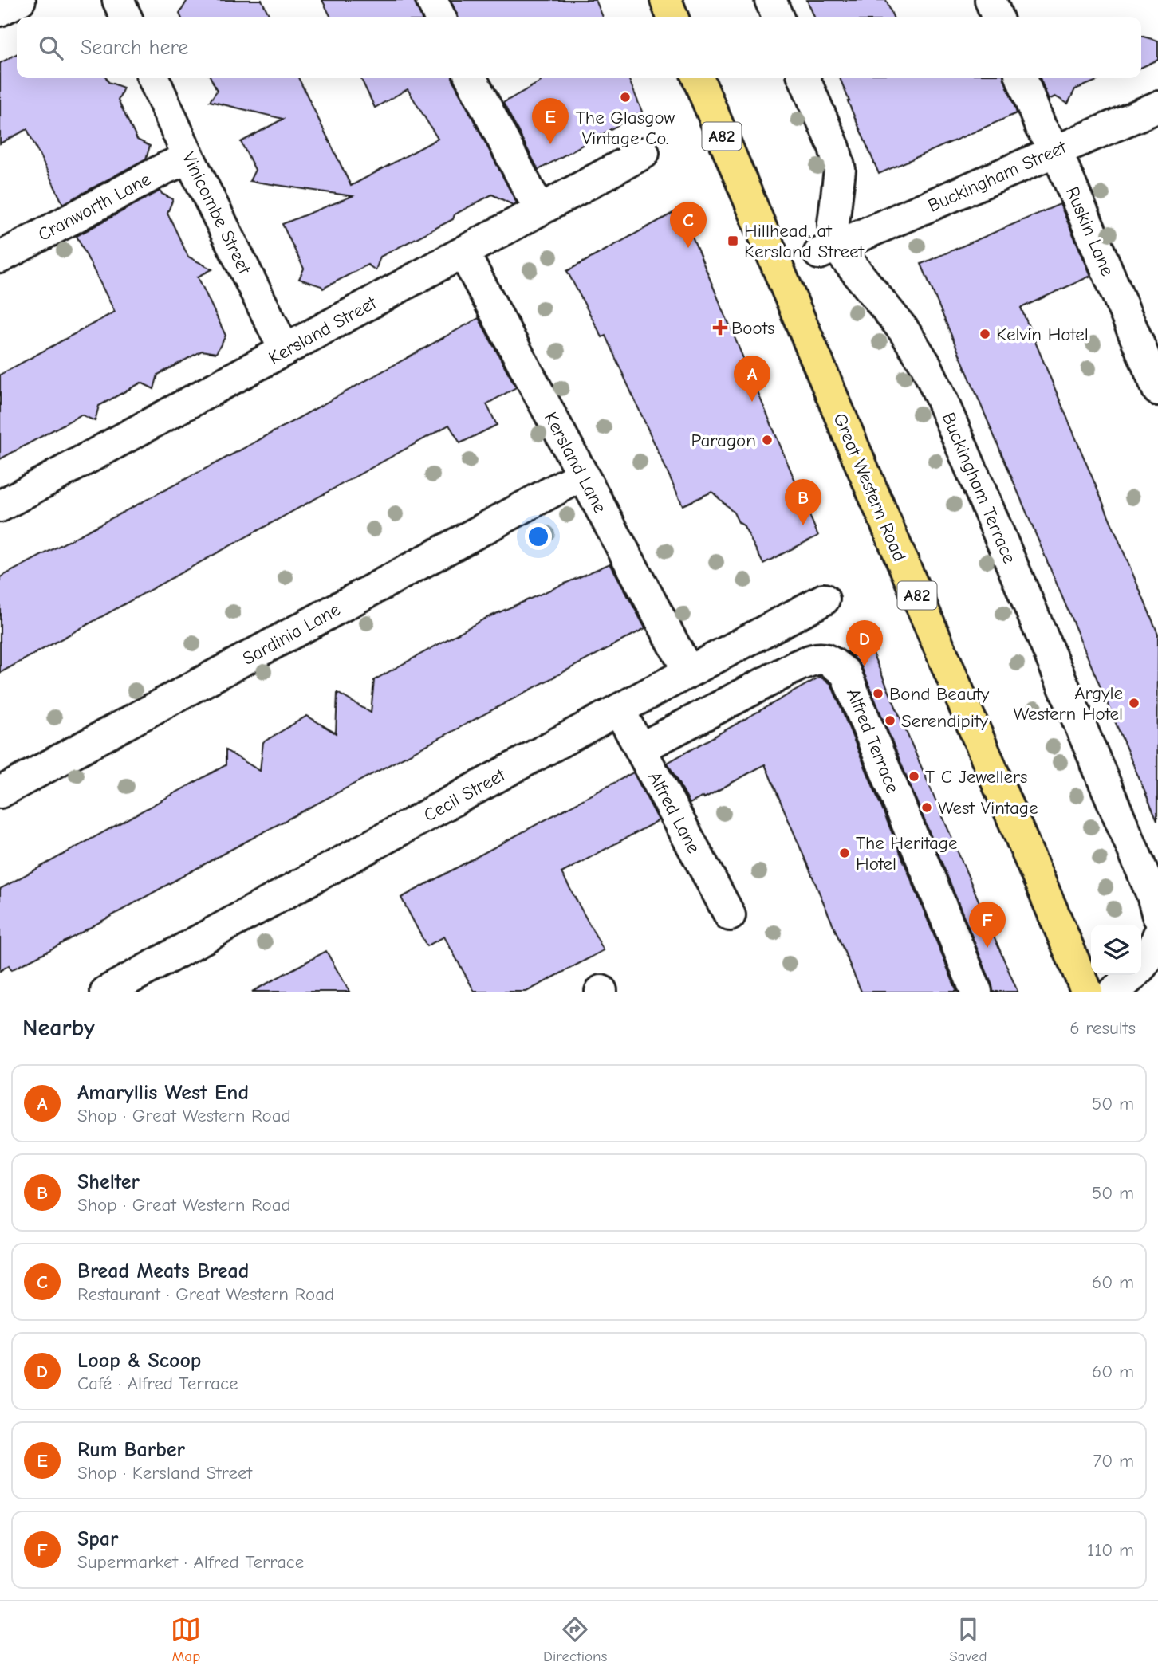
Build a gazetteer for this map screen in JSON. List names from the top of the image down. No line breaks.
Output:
{"streets":{"main road":["A82","Great Western Road"],"street":["Buckingham Street","Cranworth Lane","Vinicombe Street","Ruskin Lane","Kersland Street","Kersland Lane","Buckingham Terrace","Sardinia Lane","Alfred Terrace","Cecil Street","Alfred Lane"]},"crossings":[["Buckingham Street","Ruskin Lane"],["Buckingham Street","Buckingham Terrace"],["Cranworth Lane","Vinicombe Street"],["Vinicombe Street","Kersland Street"],["Kersland Street","Kersland Lane"],["Kersland Lane","Sardinia Lane"],["Kersland Lane","Cecil Street"],["Alfred Terrace","Alfred Lane"],["Cecil Street","Alfred Lane"]],"places":{"other":["The Glasgow Vintage Co.","Kelvin Hotel","Paragon","Bond Beauty","Argyle Western Hotel","Serendipity","T C Jewellers","West Vintage","The Heritage Hotel"],"transit":["Hillhead, at Kersland Street"],"health":["Boots"]},"page":{"search":"Search here","pins":["E","C","A","B","D","F"],"heading":["Nearby","6 results"],"list":[{"mark":"A","name":"Amaryllis West End","note":"Shop · Great Western Road","value":"50 m"},{"mark":"B","name":"Shelter","note":"Shop · Great Western Road","value":"50 m"},{"mark":"C","name":"Bread Meats Bread","note":"Restaurant · Great Western Road","value":"60 m"},{"mark":"D","name":"Loop & Scoop","note":"Café · Alfred Terrace","value":"60 m"},{"mark":"E","name":"Rum Barber","note":"Shop · Kersland Street","value":"70 m"},{"mark":"F","name":"Spar","note":"Supermarket · Alfred Terrace","value":"110 m"}],"nav":["Map","Directions","Saved"]}}
